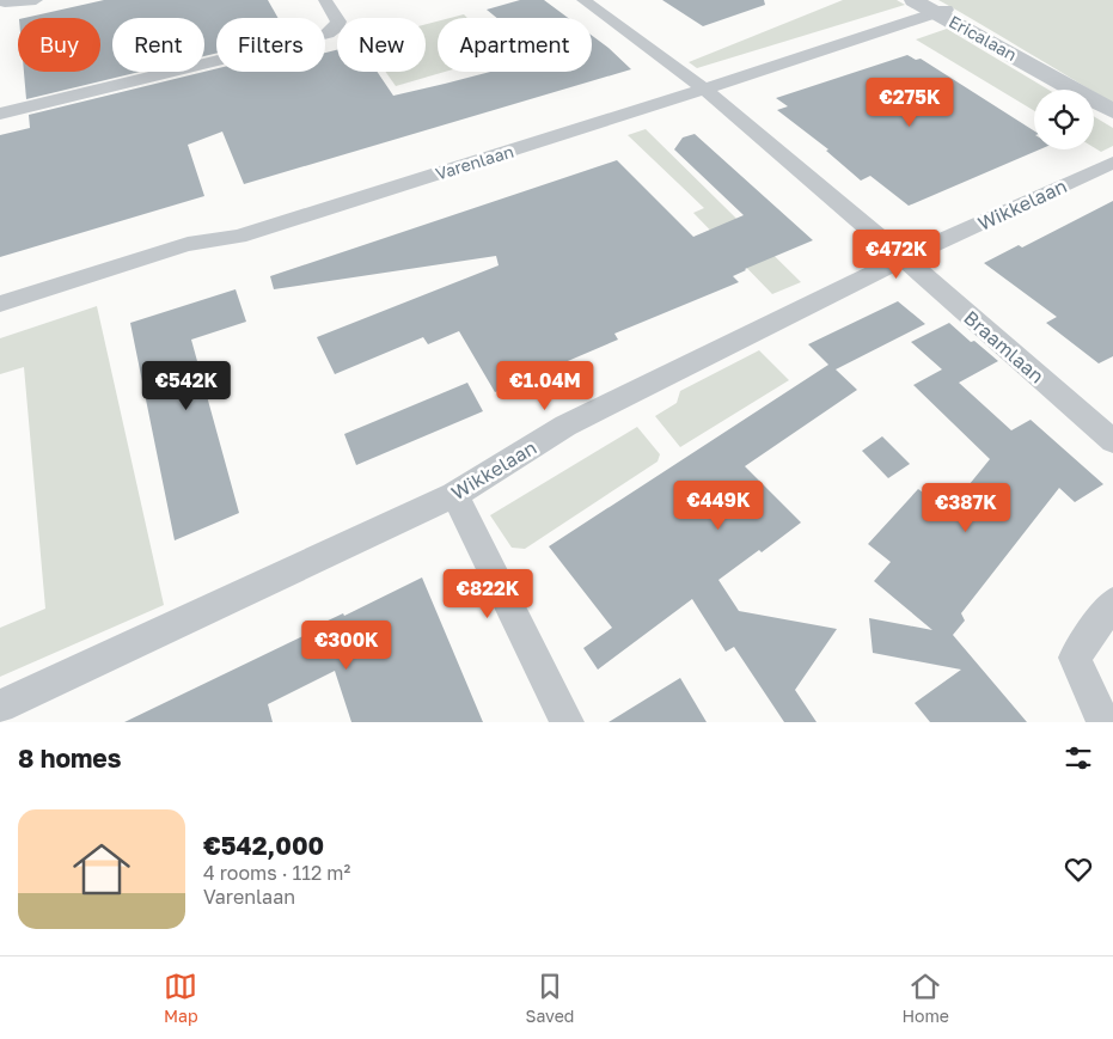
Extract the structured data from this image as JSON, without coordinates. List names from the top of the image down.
{
  "streets": {
    "street": [
      "Ericalaan",
      "Varenlaan",
      "Wikkelaan",
      "Braamlaan"
    ]
  },
  "crossings": [
    ["Ericalaan", "Varenlaan"],
    ["Varenlaan", "Braamlaan"],
    ["Wikkelaan", "Braamlaan"]
  ],
  "page": {
    "chip": [
      "Buy",
      "Rent",
      "Filters",
      "New",
      "Apartment"
    ],
    "price": [
      "€275K",
      "€472K",
      "€542K",
      "€1.04M",
      "€449K",
      "€387K",
      "€822K",
      "€300K"
    ],
    "heading": "8 homes",
    "list": [
      {
        "name": "€542,000",
        "note": "4 rooms · 112 m² · Varenlaan"
      }
    ],
    "tabs": ["Map", "Saved", "Home"]
  }
}
